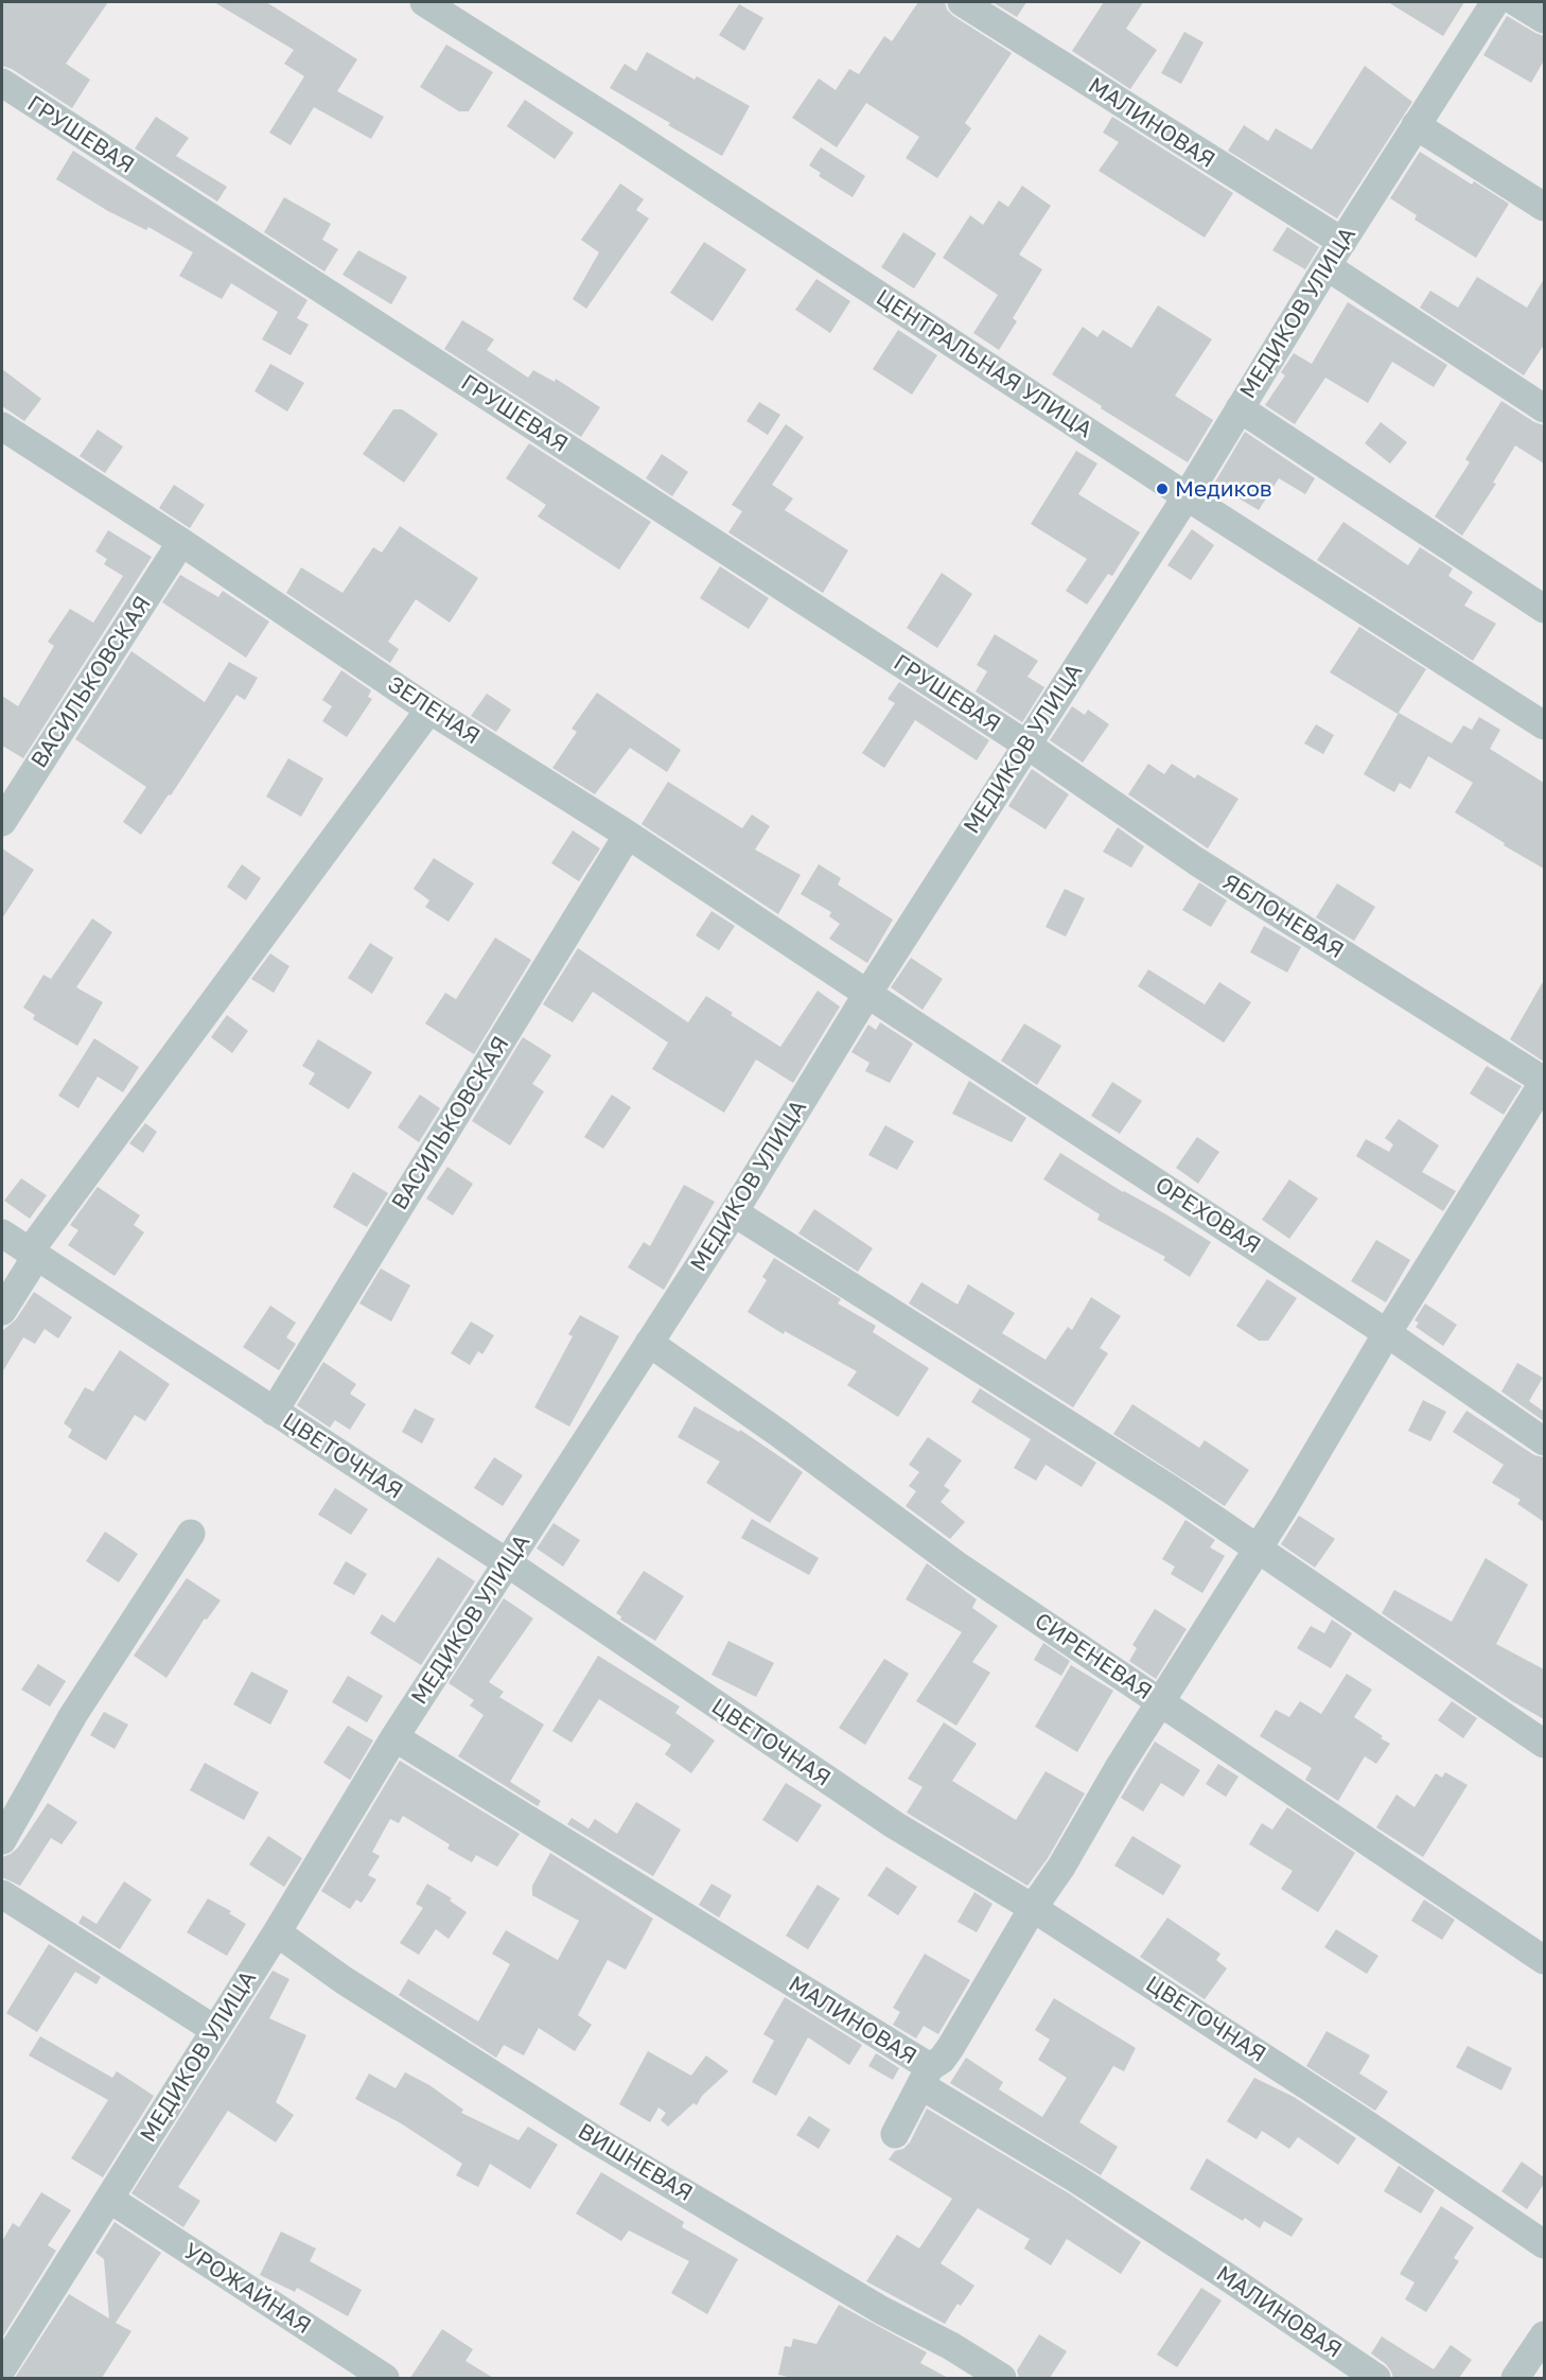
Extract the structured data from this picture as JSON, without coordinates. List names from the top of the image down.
{
  "streets": {
    "street": [
      "МАЛИНОВАЯ",
      "ГРУШЕВАЯ",
      "МЕДИКОВ УЛИЦА",
      "ЦЕНТРАЛЬНАЯ УЛИЦА",
      "ВАСИЛЬКОВСКАЯ",
      "ЗЕЛЕНАЯ",
      "ЯБЛОНЕВАЯ",
      "ОРЕХОВАЯ",
      "ЦВЕТОЧНАЯ",
      "СИРЕНЕВАЯ",
      "ВИШНЕВАЯ",
      "УРОЖАЙНАЯ"
    ]
  },
  "crossings": [
    ["МАЛИНОВАЯ", "МЕДИКОВ УЛИЦА"],
    ["ГРУШЕВАЯ", "МЕДИКОВ УЛИЦА"],
    ["ГРУШЕВАЯ", "ЯБЛОНЕВАЯ"],
    ["МЕДИКОВ УЛИЦА", "ЦЕНТРАЛЬНАЯ УЛИЦА"],
    ["МЕДИКОВ УЛИЦА", "ЗЕЛЕНАЯ"],
    ["МЕДИКОВ УЛИЦА", "ЯБЛОНЕВАЯ"],
    ["МЕДИКОВ УЛИЦА", "ОРЕХОВАЯ"],
    ["МЕДИКОВ УЛИЦА", "ЦВЕТОЧНАЯ"],
    ["МЕДИКОВ УЛИЦА", "СИРЕНЕВАЯ"],
    ["МЕДИКОВ УЛИЦА", "ВИШНЕВАЯ"],
    ["МЕДИКОВ УЛИЦА", "УРОЖАЙНАЯ"],
    ["ВАСИЛЬКОВСКАЯ", "ЗЕЛЕНАЯ"],
    ["ВАСИЛЬКОВСКАЯ", "ЦВЕТОЧНАЯ"],
    ["ЗЕЛЕНАЯ", "ОРЕХОВАЯ"]
  ],
  "places": ["Медиков"]
}
